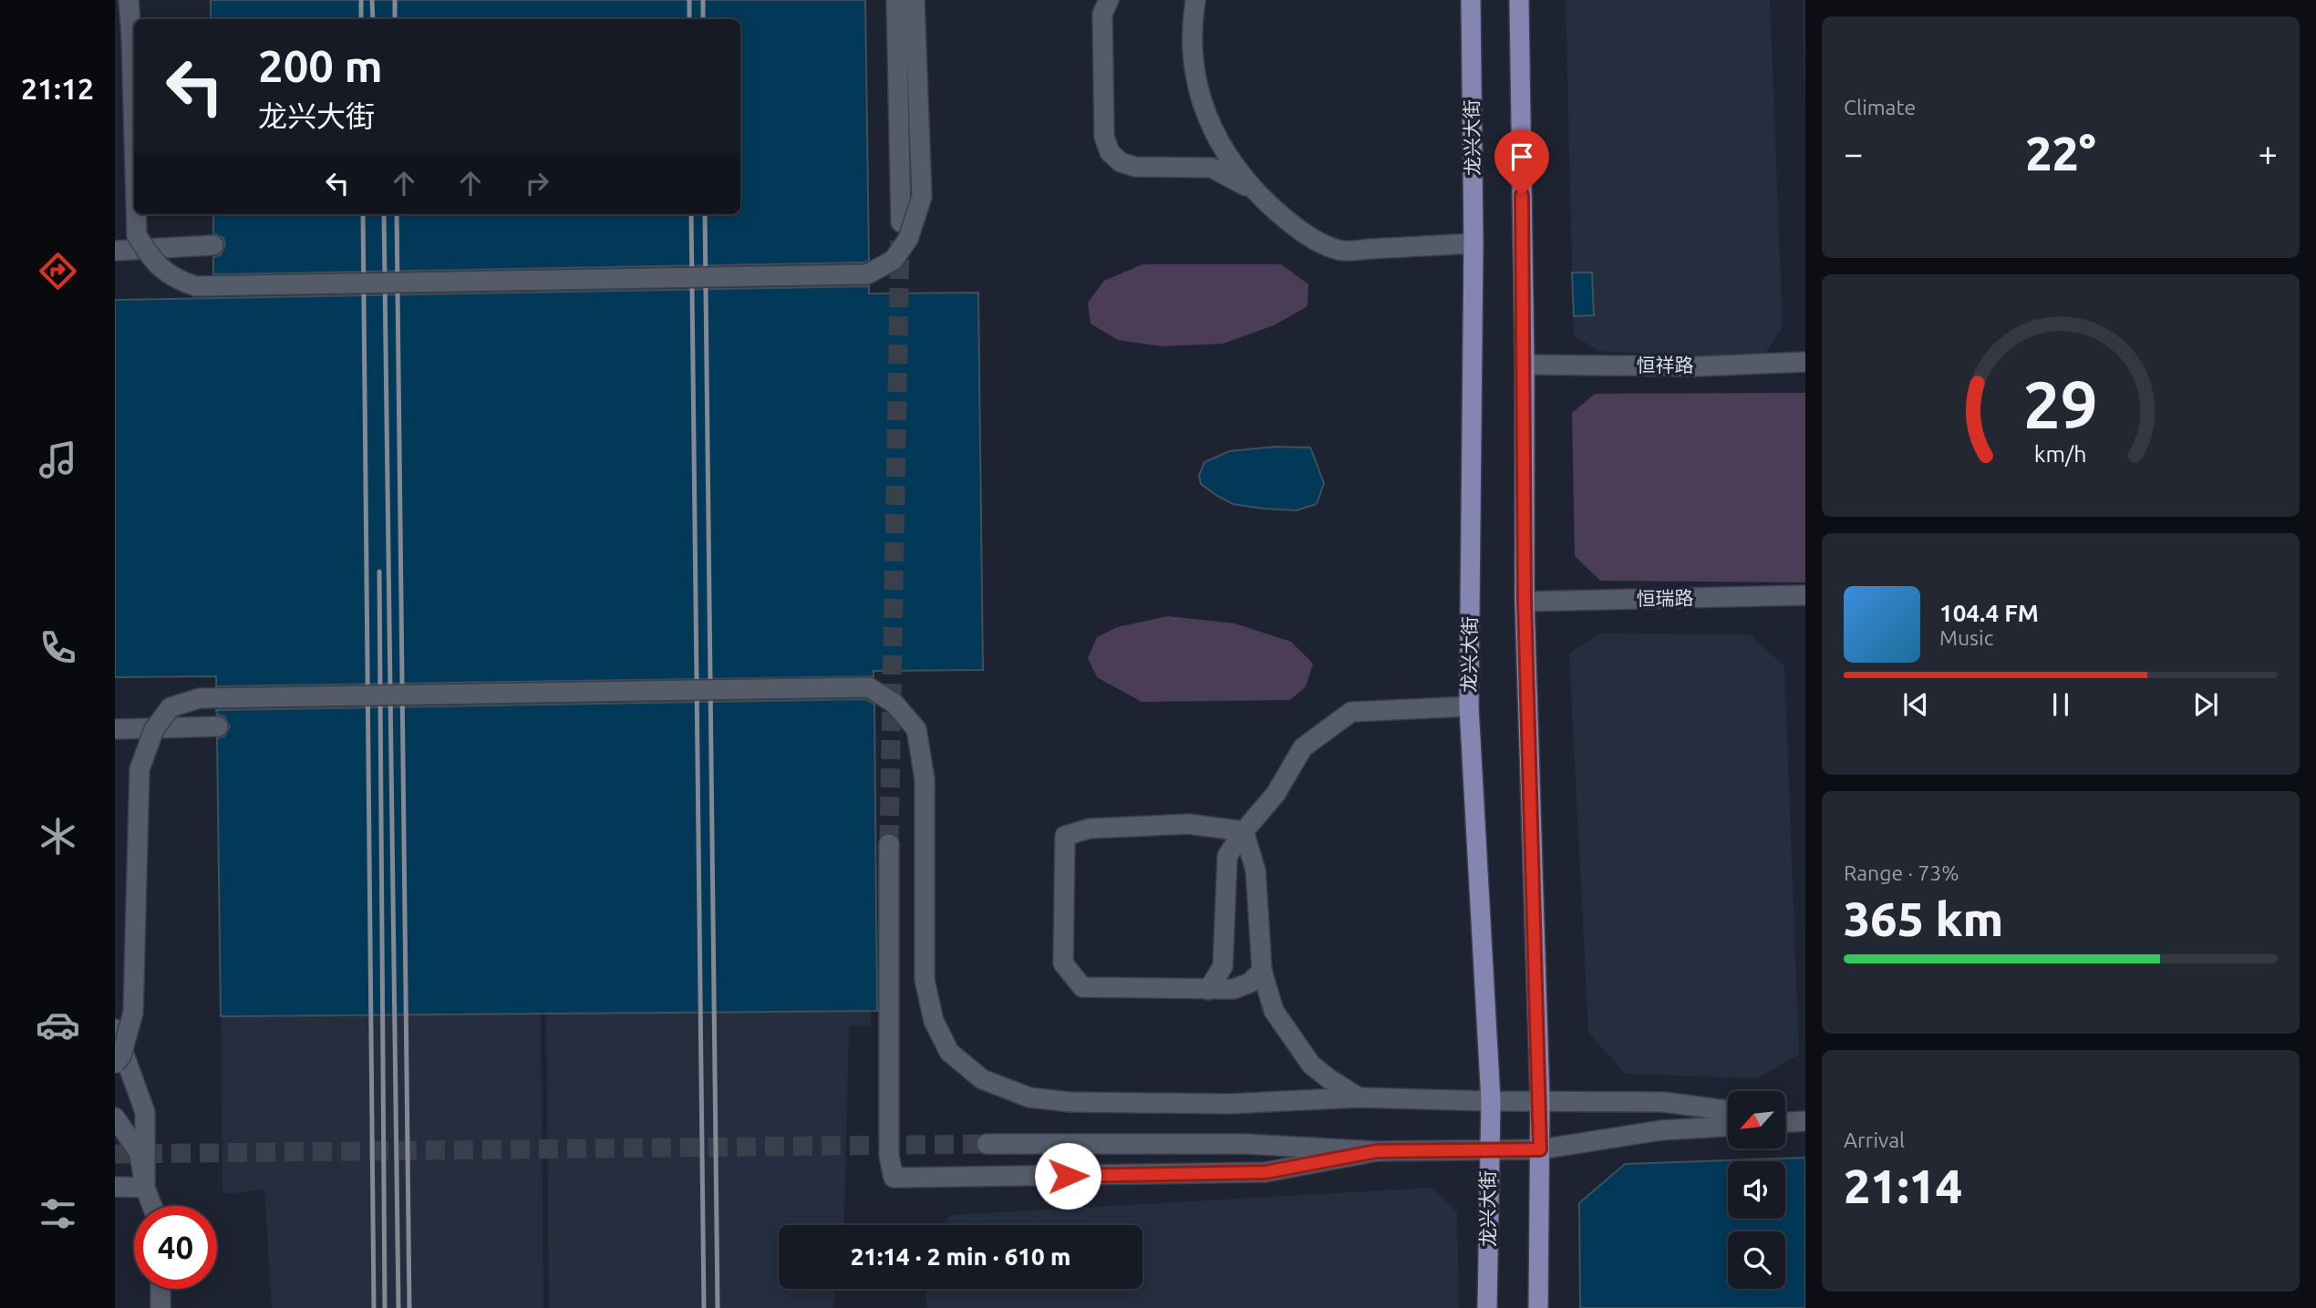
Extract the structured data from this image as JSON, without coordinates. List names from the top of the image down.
{
  "streets": {
    "main road": ["龙兴大街"],
    "street": ["恒祥路", "恒瑞路"]
  },
  "north": "bottom left",
  "page": {
    "tabs": "21:12",
    "tile": [
      "Climate",
      ["Range · 73%", "365 km"],
      ["Arrival", "21:14"]
    ],
    "turn": ["200 m", "龙兴大街"],
    "heat": ["−", "22°", "+"],
    "song": ["104.4 FM", "Music"],
    "limit": "40",
    "trip": "21:14 · 2 min · 610 m",
    "gauge": ["29", "km/h"]
  }
}
